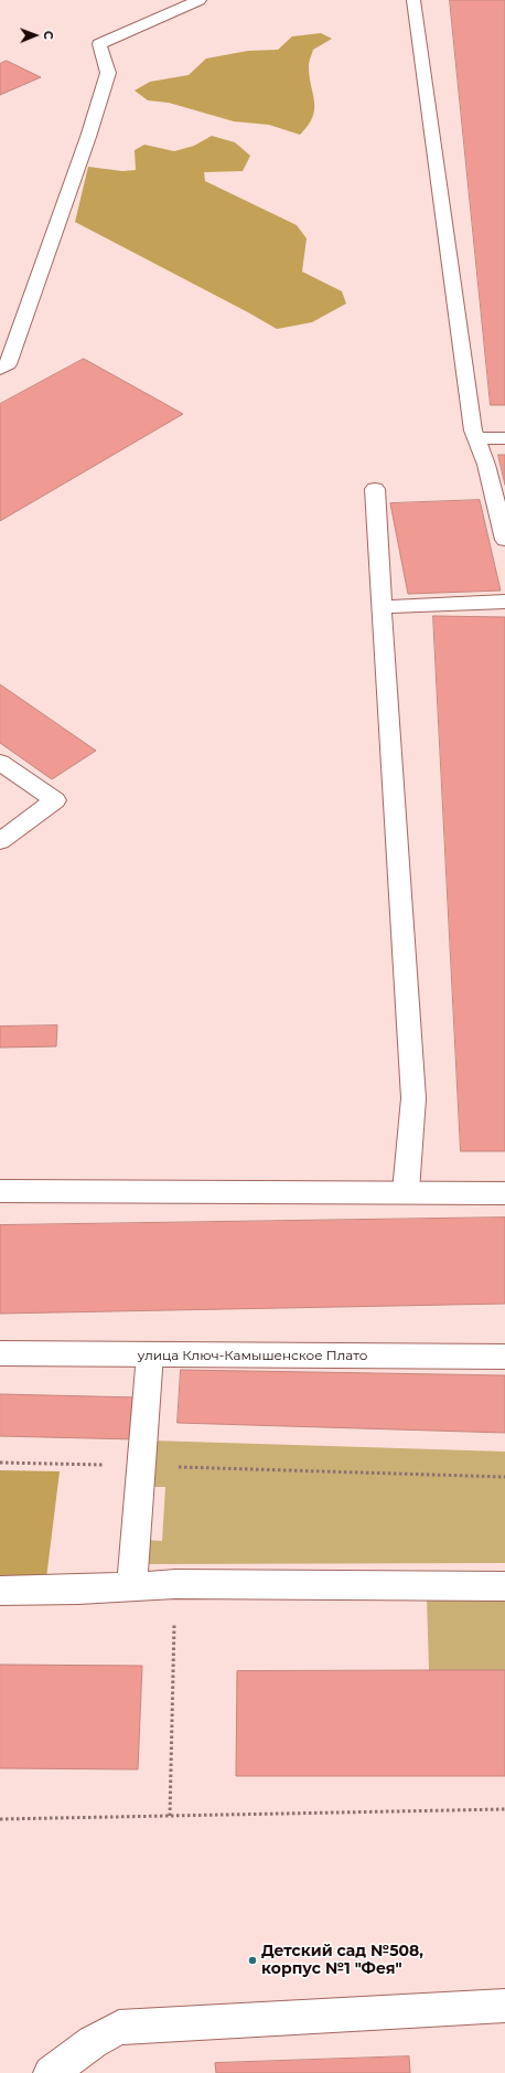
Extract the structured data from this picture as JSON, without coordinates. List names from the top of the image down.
{
  "streets": {
    "street": ["улица Ключ-Камышенское Плато"]
  },
  "places": ["Детский сад №508, корпус №1 \"Фея\""],
  "north": "right"
}
